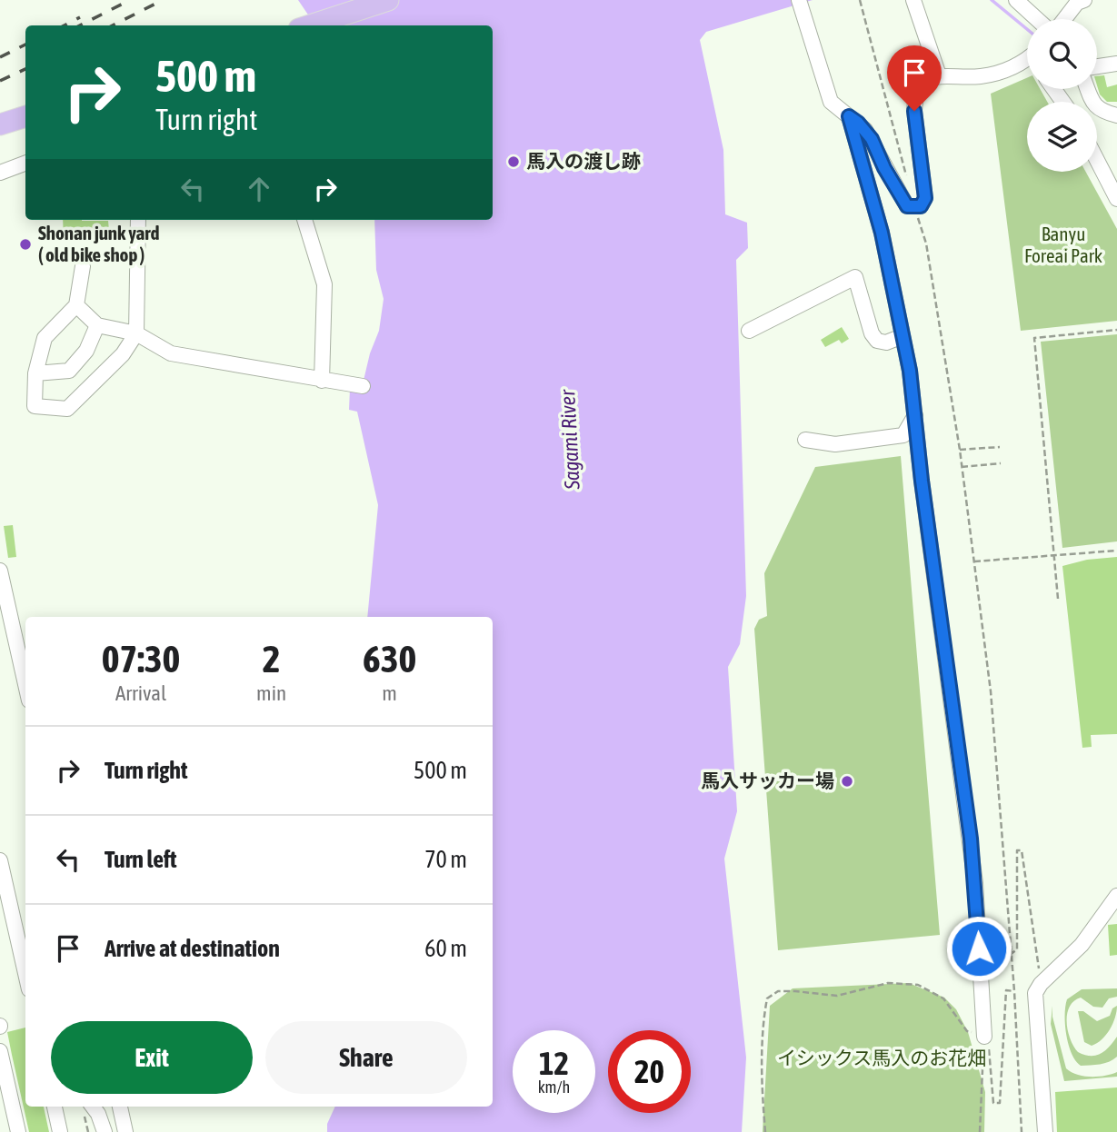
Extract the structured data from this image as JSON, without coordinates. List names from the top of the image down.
{
  "water": ["Sagami River"],
  "parks": ["Banyu Foreai Park", "イシックス馬入のお花畑"],
  "places": ["馬入の渡し跡", "Shonan junk yard ( old bike shop )", "馬入サッカー場"],
  "page": {
    "turn": ["500 m", "Turn right"],
    "eta": [
      "07:30",
      "Arrival",
      "2",
      "min",
      "630",
      "m"
    ],
    "list": [
      {
        "name": "Turn right",
        "value": "500 m"
      },
      {
        "name": "Turn left",
        "value": "70 m"
      },
      {
        "name": "Arrive at destination",
        "value": "60 m"
      }
    ],
    "buttons": ["Exit", "Share"],
    "speed": "12 km/h",
    "limit": "20"
  }
}
